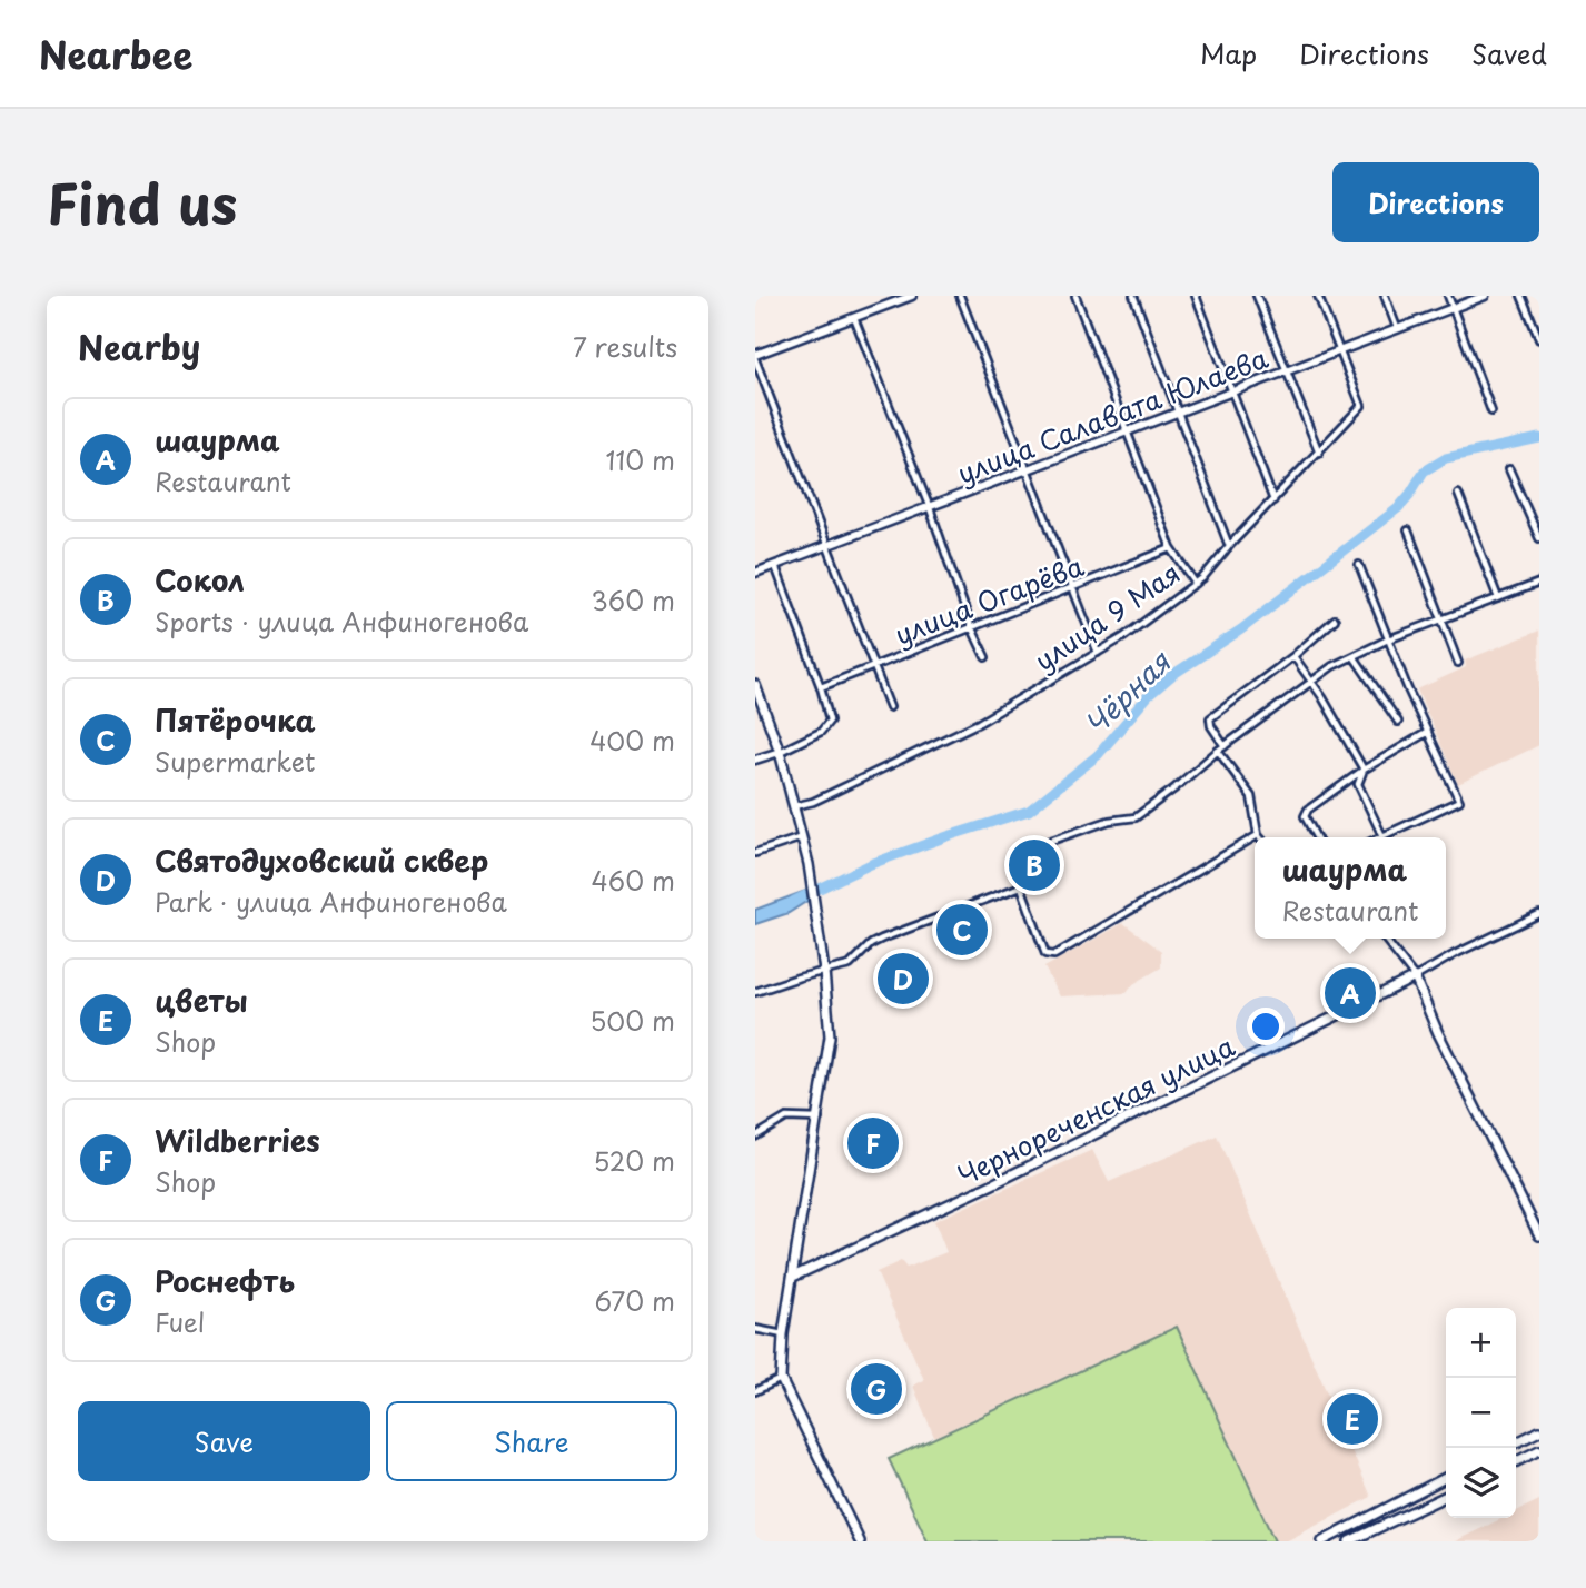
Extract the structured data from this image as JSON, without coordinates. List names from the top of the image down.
{
  "streets": {
    "main road": ["Чернореченская улица"],
    "street": ["улица Салавата Юлаева", "улица Огарёва", "улица 9 Мая"]
  },
  "crossings": [
    ["улица Салавата Юлаева", "улица 9 Мая"]
  ],
  "water": ["Чёрная"],
  "page": {
    "header": "Nearbee",
    "nav": ["Map", "Directions", "Saved"],
    "title": "Find us",
    "buttons": [
      "Directions",
      ["Save", "Share"]
    ],
    "heading": ["Nearby", "7 results"],
    "list": [
      {
        "mark": "A",
        "name": "шаурма",
        "note": "Restaurant",
        "value": "110 m"
      },
      {
        "mark": "B",
        "name": "Сокол",
        "note": "Sports · улица Анфиногенова",
        "value": "360 m"
      },
      {
        "mark": "C",
        "name": "Пятёрочка",
        "note": "Supermarket",
        "value": "400 m"
      },
      {
        "mark": "D",
        "name": "Святодуховский сквер",
        "note": "Park · улица Анфиногенова",
        "value": "460 m"
      },
      {
        "mark": "E",
        "name": "цветы",
        "note": "Shop",
        "value": "500 m"
      },
      {
        "mark": "F",
        "name": "Wildberries",
        "note": "Shop",
        "value": "520 m"
      },
      {
        "mark": "G",
        "name": "Роснефть",
        "note": "Fuel",
        "value": "670 m"
      }
    ],
    "pins": [
      "B",
      "C",
      "D",
      "A",
      "F",
      "G",
      "E"
    ],
    "popup": ["шаурма", "Restaurant"],
    "map_buttons": ["+", "−"]
  }
}
